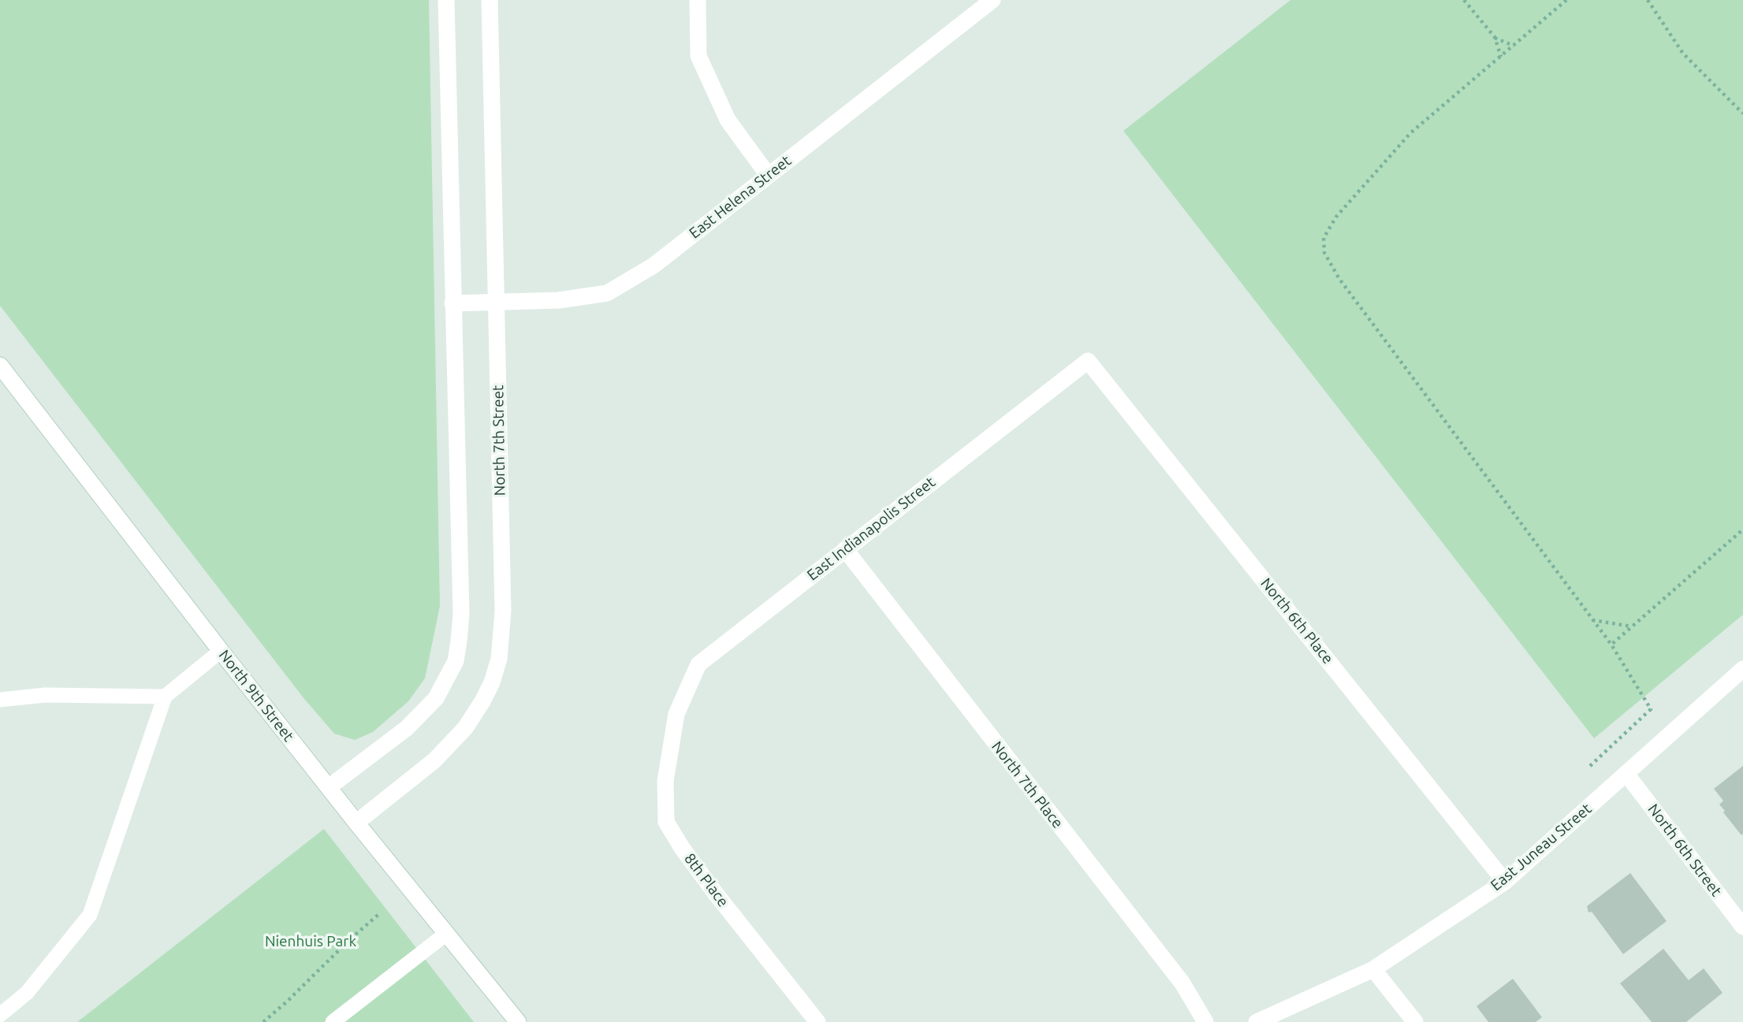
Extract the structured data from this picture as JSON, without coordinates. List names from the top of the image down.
{
  "streets": {
    "street": [
      "East Helena Street",
      "North 7th Street",
      "East Indianapolis Street",
      "North 6th Place",
      "North 9th Street",
      "North 7th Place",
      "East Juneau Street",
      "North 6th Street",
      "8th Place"
    ]
  },
  "crossings": [
    ["East Helena Street", "North 7th Street"],
    ["North 7th Street", "North 9th Street"],
    ["East Indianapolis Street", "North 6th Place"],
    ["East Indianapolis Street", "North 7th Place"],
    ["East Indianapolis Street", "8th Place"],
    ["North 6th Place", "East Juneau Street"],
    ["East Juneau Street", "North 6th Street"]
  ],
  "parks": ["Nienhuis Park"]
}
